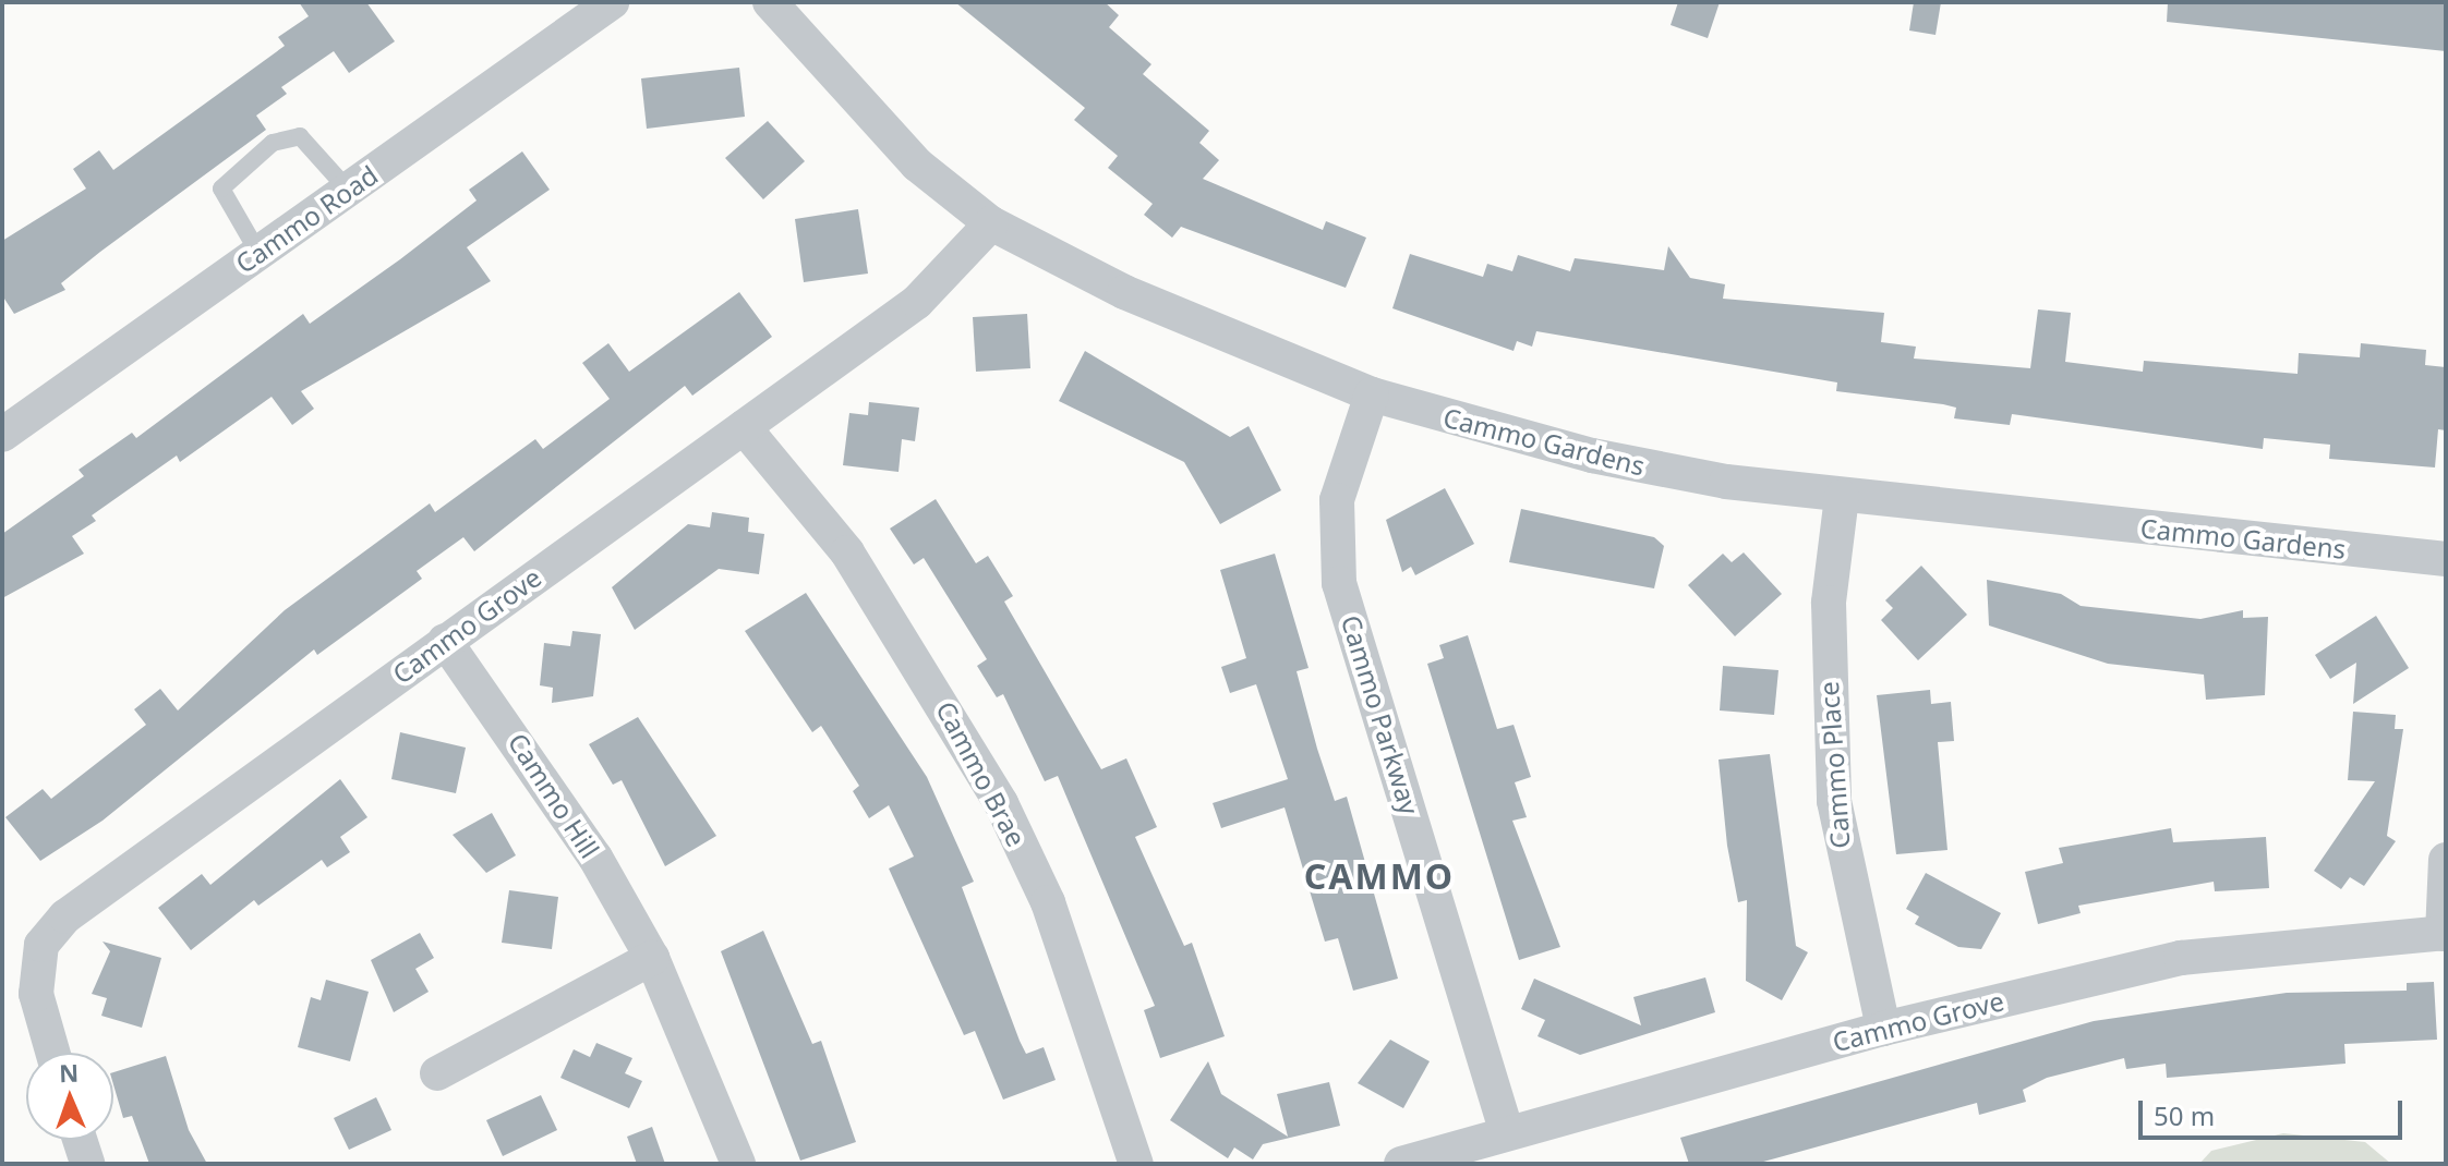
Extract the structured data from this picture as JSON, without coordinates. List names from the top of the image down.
{
  "streets": {
    "street": [
      "Cammo Road",
      "Cammo Gardens",
      "Cammo Grove",
      "Cammo Parkway",
      "Cammo Place",
      "Cammo Brae",
      "Cammo Hill"
    ]
  },
  "crossings": [
    ["Cammo Gardens", "Cammo Grove"],
    ["Cammo Gardens", "Cammo Parkway"],
    ["Cammo Gardens", "Cammo Place"],
    ["Cammo Grove", "Cammo Parkway"],
    ["Cammo Grove", "Cammo Place"],
    ["Cammo Grove", "Cammo Brae"],
    ["Cammo Grove", "Cammo Hill"]
  ],
  "districts": ["CAMMO"],
  "scale_bar": "50 m",
  "north": "top"
}
